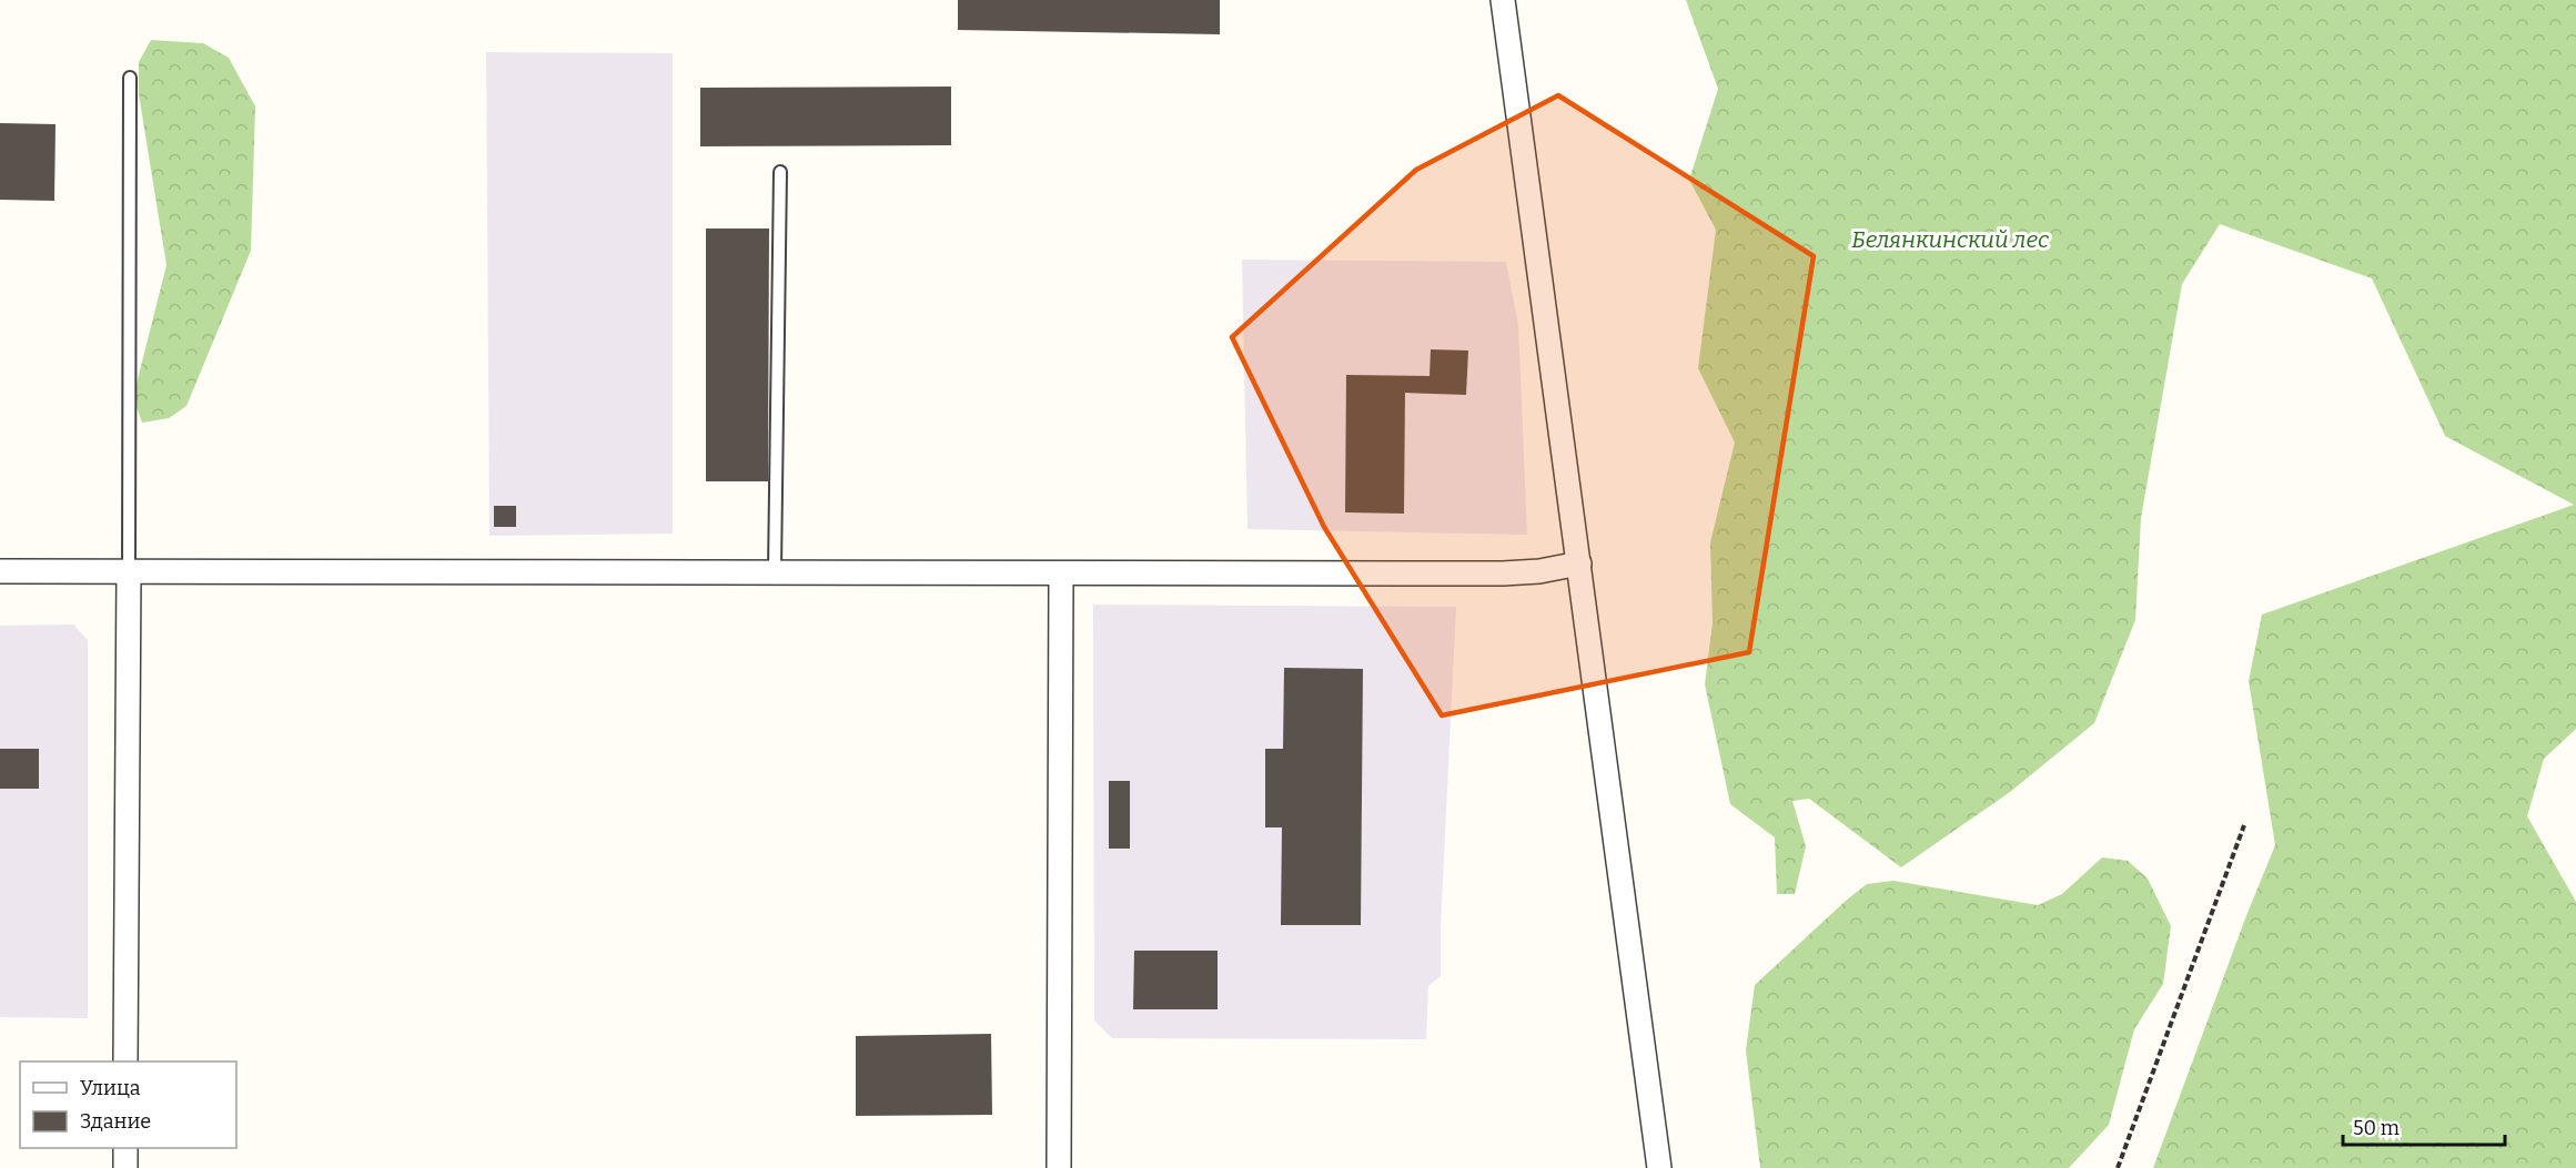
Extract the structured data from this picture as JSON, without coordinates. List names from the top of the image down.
{
  "parks": ["Белянкинский лес"],
  "legend": ["Улица", "Здание"],
  "scale_bar": "50 m"
}
